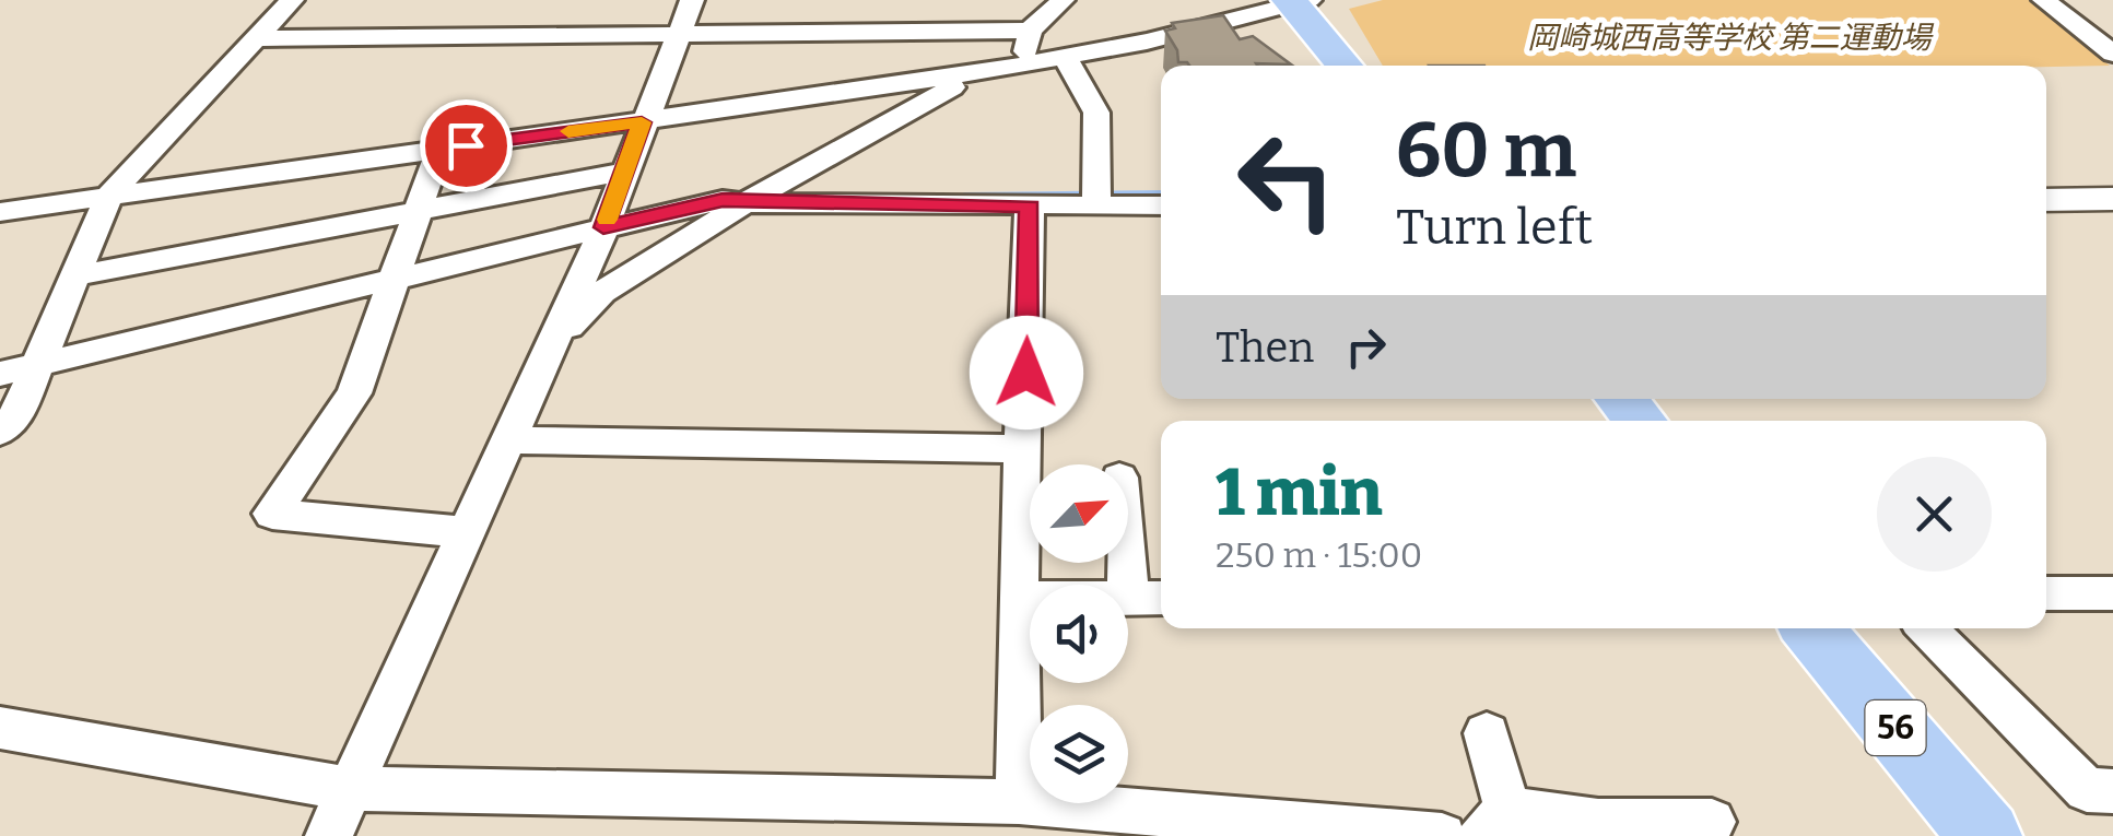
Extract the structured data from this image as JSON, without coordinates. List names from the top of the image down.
{
  "streets": {
    "main road": ["56"]
  },
  "parks": ["岡崎城西高等学校 第二運動場"],
  "north": "top right",
  "page": {
    "turn": ["60 m", "Turn left"],
    "then": "Then",
    "heading": ["1 min", "250 m · 15:00"]
  }
}
